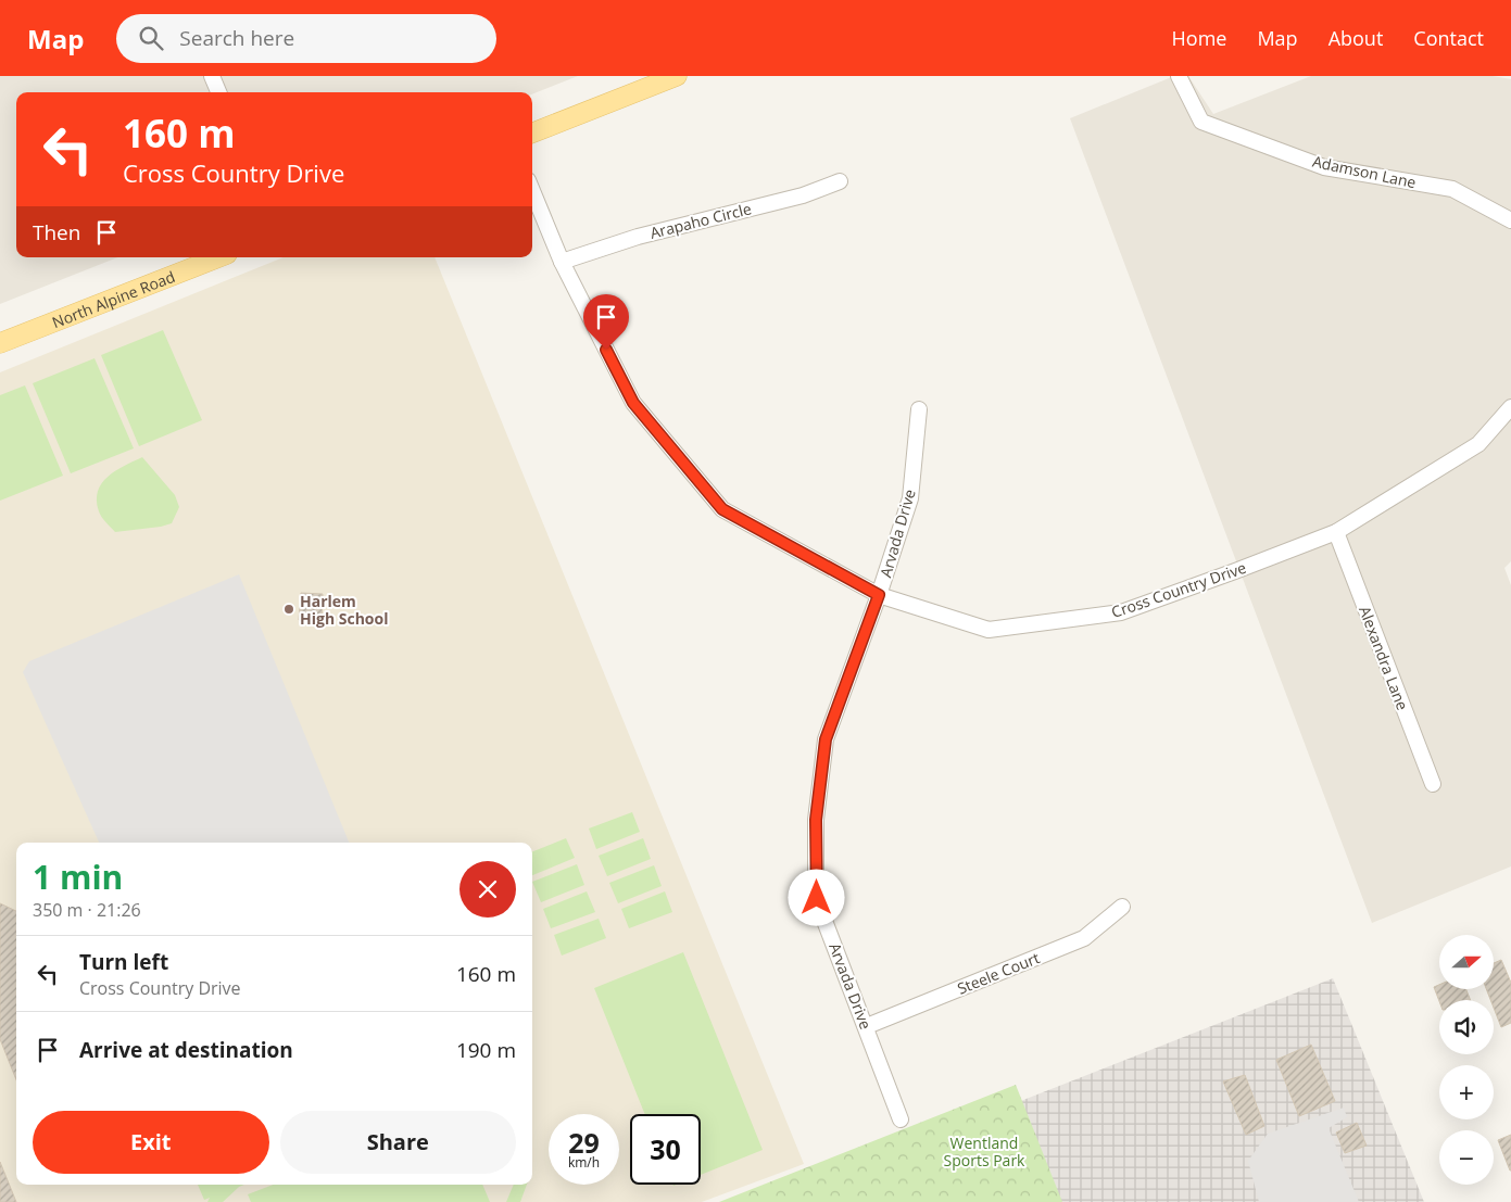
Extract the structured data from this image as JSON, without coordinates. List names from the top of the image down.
{
  "streets": {
    "main road": ["North Alpine Road"],
    "street": [
      "Adamson Lane",
      "Arapaho Circle",
      "Arvada Drive",
      "Cross Country Drive",
      "Alexandra Lane",
      "Steele Court"
    ]
  },
  "crossings": [
    ["Arapaho Circle", "Cross Country Drive"],
    ["Arvada Drive", "Cross Country Drive"],
    ["Arvada Drive", "Steele Court"],
    ["Cross Country Drive", "Alexandra Lane"]
  ],
  "parks": ["Wentland Sports Park"],
  "places": ["Harlem High School"],
  "north": "right",
  "page": {
    "header": "Map",
    "search": "Search here",
    "nav": [
      "Home",
      "Map",
      "About",
      "Contact"
    ],
    "turn": ["160 m", "Cross Country Drive"],
    "then": "Then",
    "heading": ["1 min", "350 m · 21:26"],
    "map_buttons": ["+", "−"],
    "list": [
      {
        "name": "Turn left",
        "note": "Cross Country Drive",
        "value": "160 m"
      },
      {
        "name": "Arrive at destination",
        "value": "190 m"
      }
    ],
    "buttons": ["Exit", "Share"],
    "speed": "29 km/h",
    "limit": "30"
  }
}
